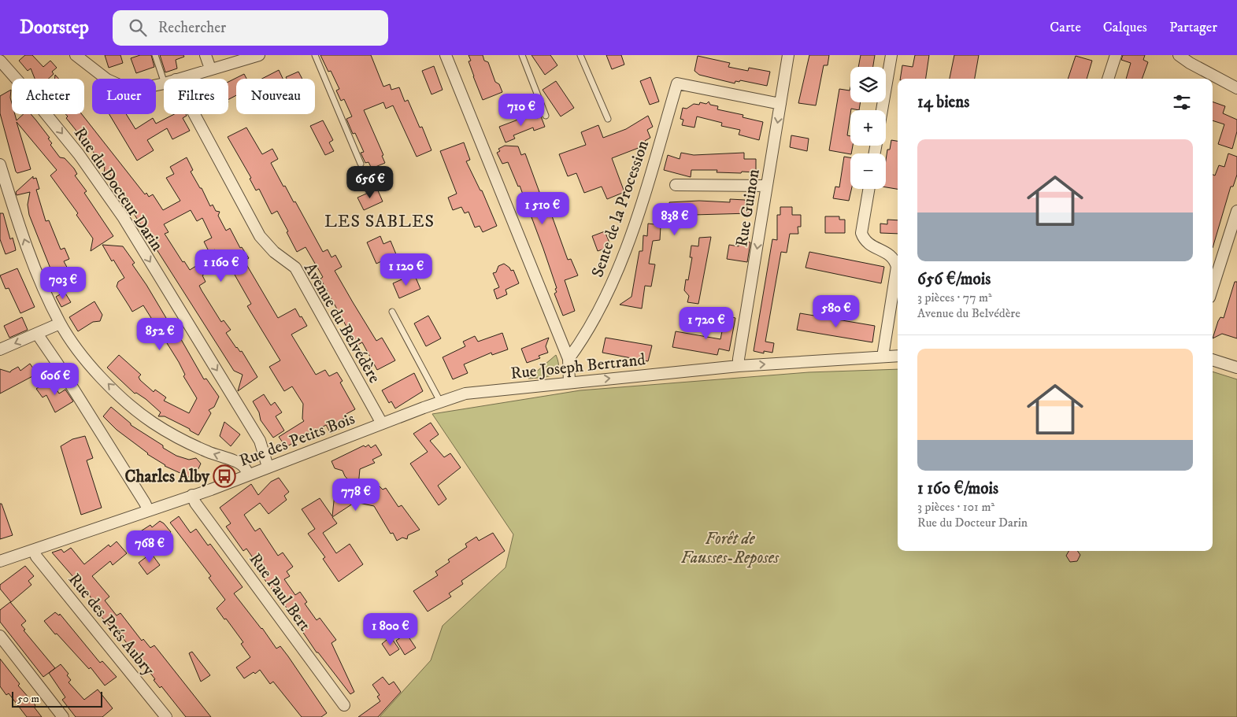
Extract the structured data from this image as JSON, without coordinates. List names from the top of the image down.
{
  "streets": {
    "street": [
      "Rue du Docteur Darin",
      "Rue Guinon",
      "Sente de la Procession",
      "Avenue du Belvédère",
      "Rue Joseph Bertrand",
      "Rue des Petits Bois",
      "Rue Paul Bert",
      "Rue des Prés Aubry"
    ]
  },
  "crossings": [
    ["Rue du Docteur Darin", "Rue des Petits Bois"],
    ["Rue Guinon", "Sente de la Procession"],
    ["Rue Guinon", "Rue Joseph Bertrand"],
    ["Avenue du Belvédère", "Rue Joseph Bertrand"],
    ["Avenue du Belvédère", "Rue des Petits Bois"],
    ["Rue Joseph Bertrand", "Rue des Petits Bois"],
    ["Rue des Petits Bois", "Rue Paul Bert"],
    ["Rue des Petits Bois", "Rue des Prés Aubry"]
  ],
  "one_way": ["Rue Guinon", "Rue Joseph Bertrand"],
  "districts": ["LES SABLES"],
  "parks": ["Forêt de Fausses-Reposes"],
  "places": {
    "bus stop": ["Charles Alby"]
  },
  "scale_bar": "50 m",
  "page": {
    "header": "Doorstep",
    "search": "Rechercher",
    "nav": ["Carte", "Calques", "Partager"],
    "map_buttons": ["+", "−"],
    "chip": [
      "Acheter",
      "Louer",
      "Filtres",
      "Nouveau"
    ],
    "heading": "14 biens",
    "price": [
      "710 €",
      "656 €",
      "1 510 €",
      "838 €",
      "1 160 €",
      "1 120 €",
      "703 €",
      "580 €",
      "1 720 €",
      "852 €",
      "606 €",
      "778 €",
      "768 €",
      "1 800 €"
    ],
    "list": [
      {
        "name": "656 €/mois",
        "note": "3 pièces · 77 m² · Avenue du Belvédère"
      },
      {
        "name": "1 160 €/mois",
        "note": "3 pièces · 101 m² · Rue du Docteur Darin"
      }
    ],
    "scale": "50 m"
  }
}
